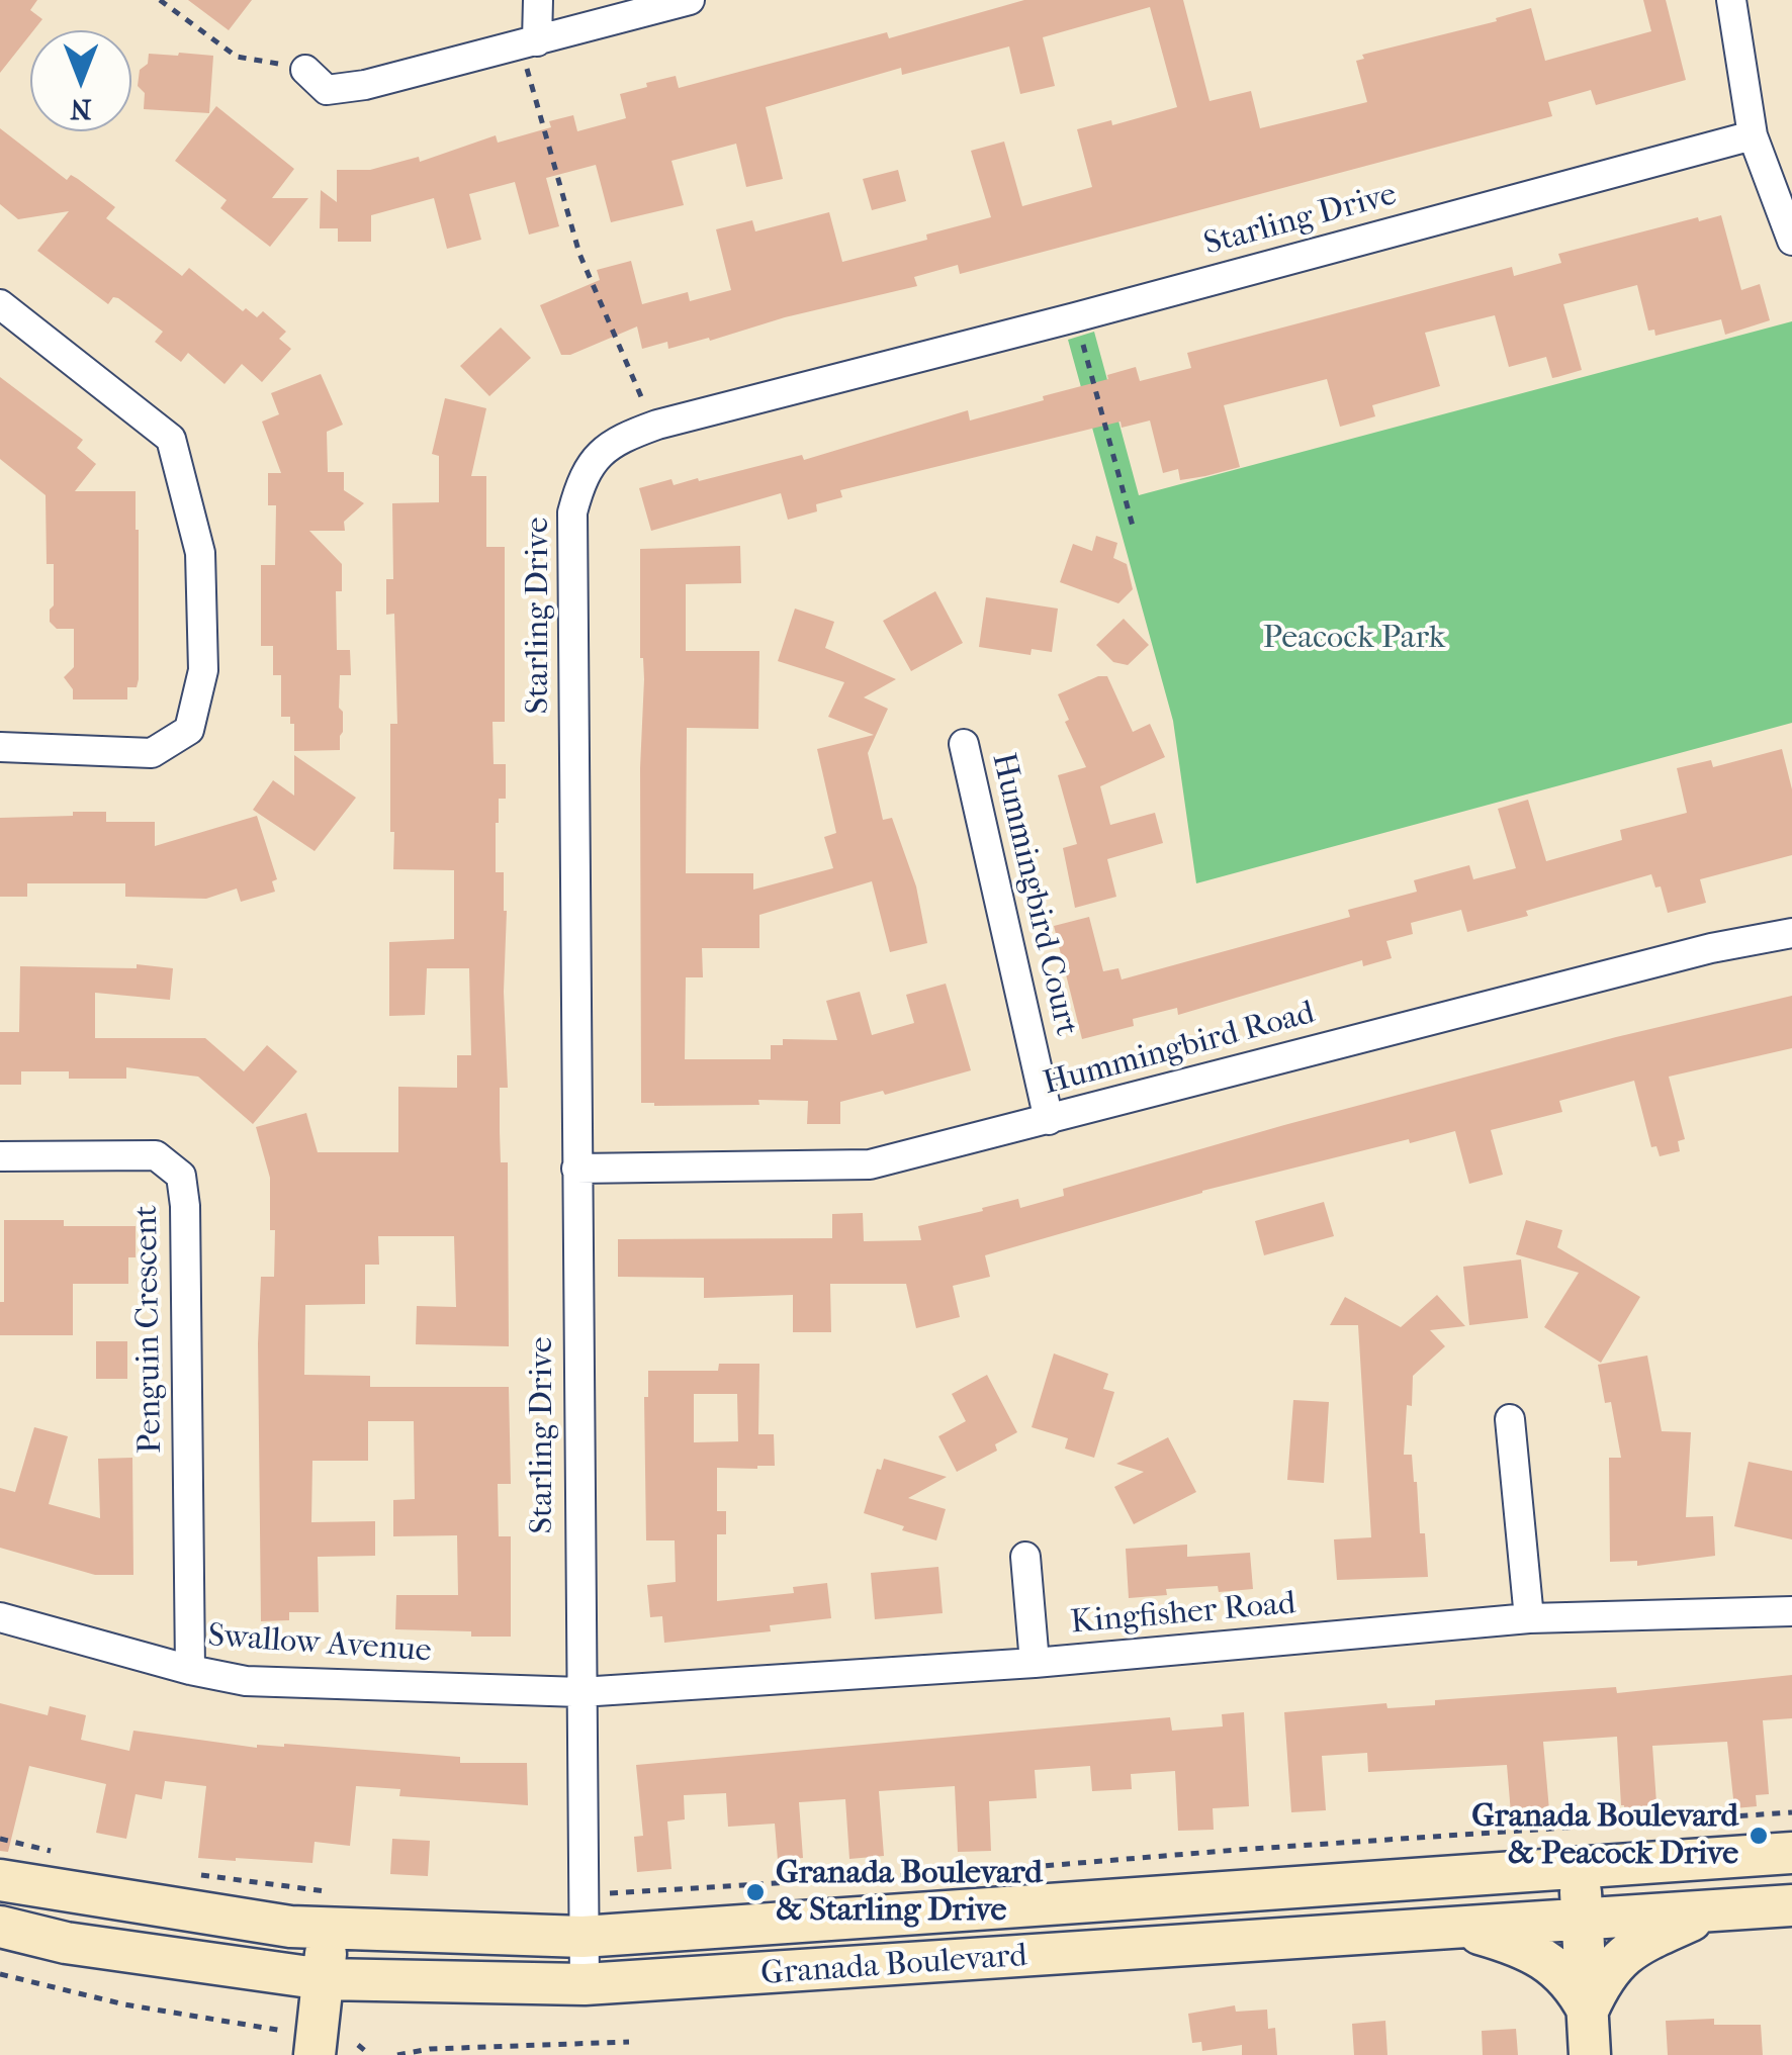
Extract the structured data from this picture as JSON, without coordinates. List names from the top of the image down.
{
  "streets": {
    "main road": ["Granada Boulevard"],
    "street": [
      "Starling Drive",
      "Hummingbird Court",
      "Hummingbird Road",
      "Penguin Crescent",
      "Kingfisher Road",
      "Swallow Avenue"
    ]
  },
  "crossings": [
    ["Starling Drive", "Hummingbird Road"],
    ["Starling Drive", "Kingfisher Road"],
    ["Starling Drive", "Swallow Avenue"],
    ["Starling Drive", "Granada Boulevard"],
    ["Hummingbird Court", "Hummingbird Road"],
    ["Penguin Crescent", "Swallow Avenue"],
    ["Kingfisher Road", "Swallow Avenue"]
  ],
  "parks": ["Peacock Park"],
  "places": ["Granada Boulevard & Peacock Drive", "Granada Boulevard & Starling Drive"],
  "north": "bottom"
}
